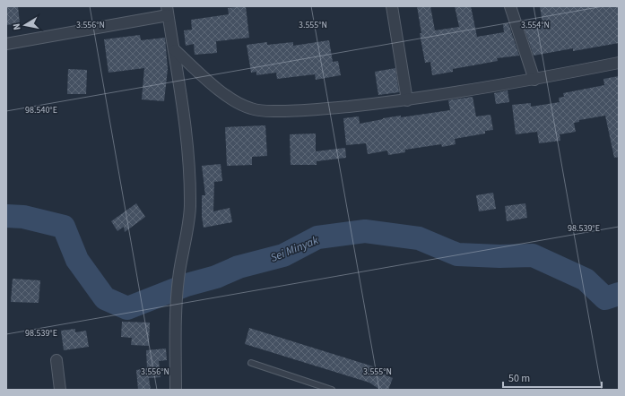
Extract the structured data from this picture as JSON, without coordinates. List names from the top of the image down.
{
  "water": ["Sei Minyak"],
  "scale_bar": "50 m",
  "north": "left",
  "coordinates": [
    "3.556°N",
    "3.555°N",
    "3.554°N",
    "98.540°E",
    "98.539°E"
  ]
}
